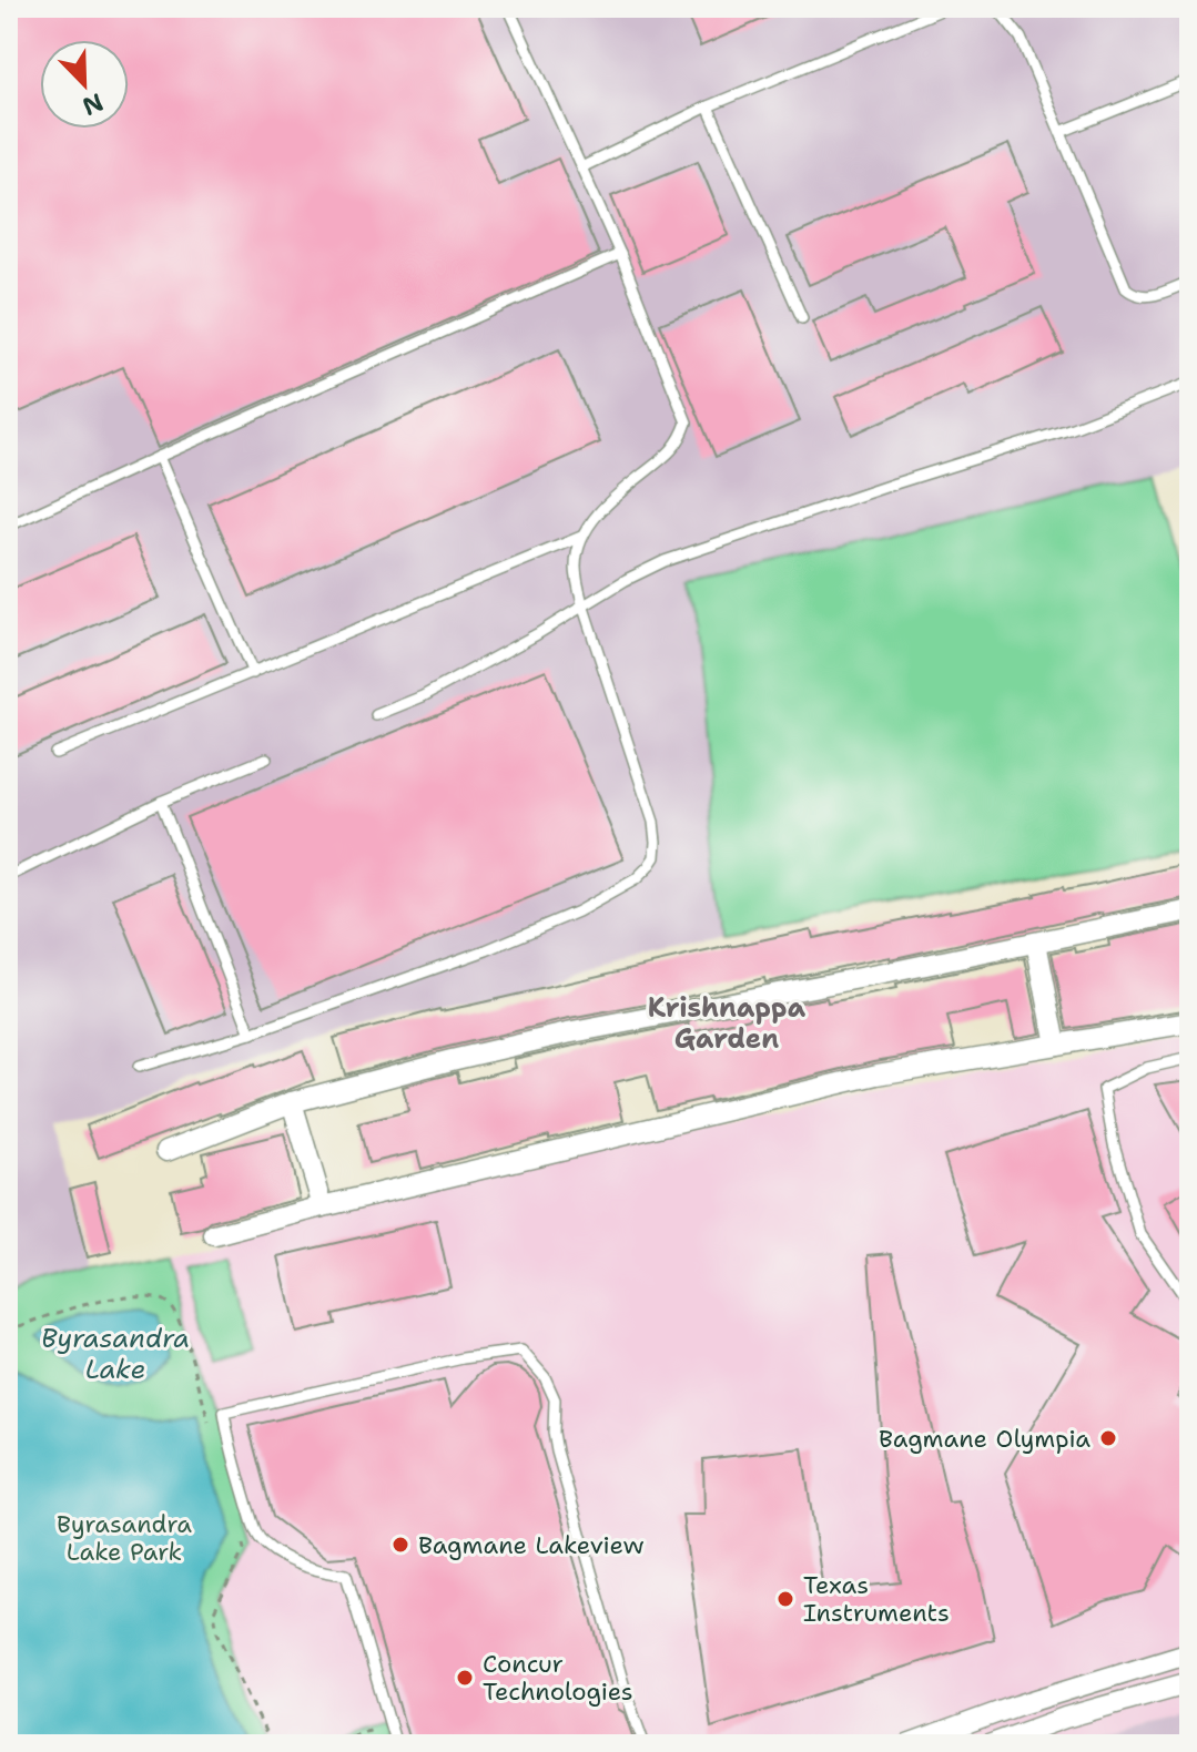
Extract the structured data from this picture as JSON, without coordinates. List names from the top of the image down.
{
  "districts": ["Krishnappa Garden"],
  "water": ["Byrasandra Lake"],
  "parks": ["Byrasandra Lake Park"],
  "places": [
    "Bagmane Olympia",
    "Bagmane Lakeview",
    "Texas Instruments",
    "Concur Technologies"
  ],
  "north": "bottom right"
}
